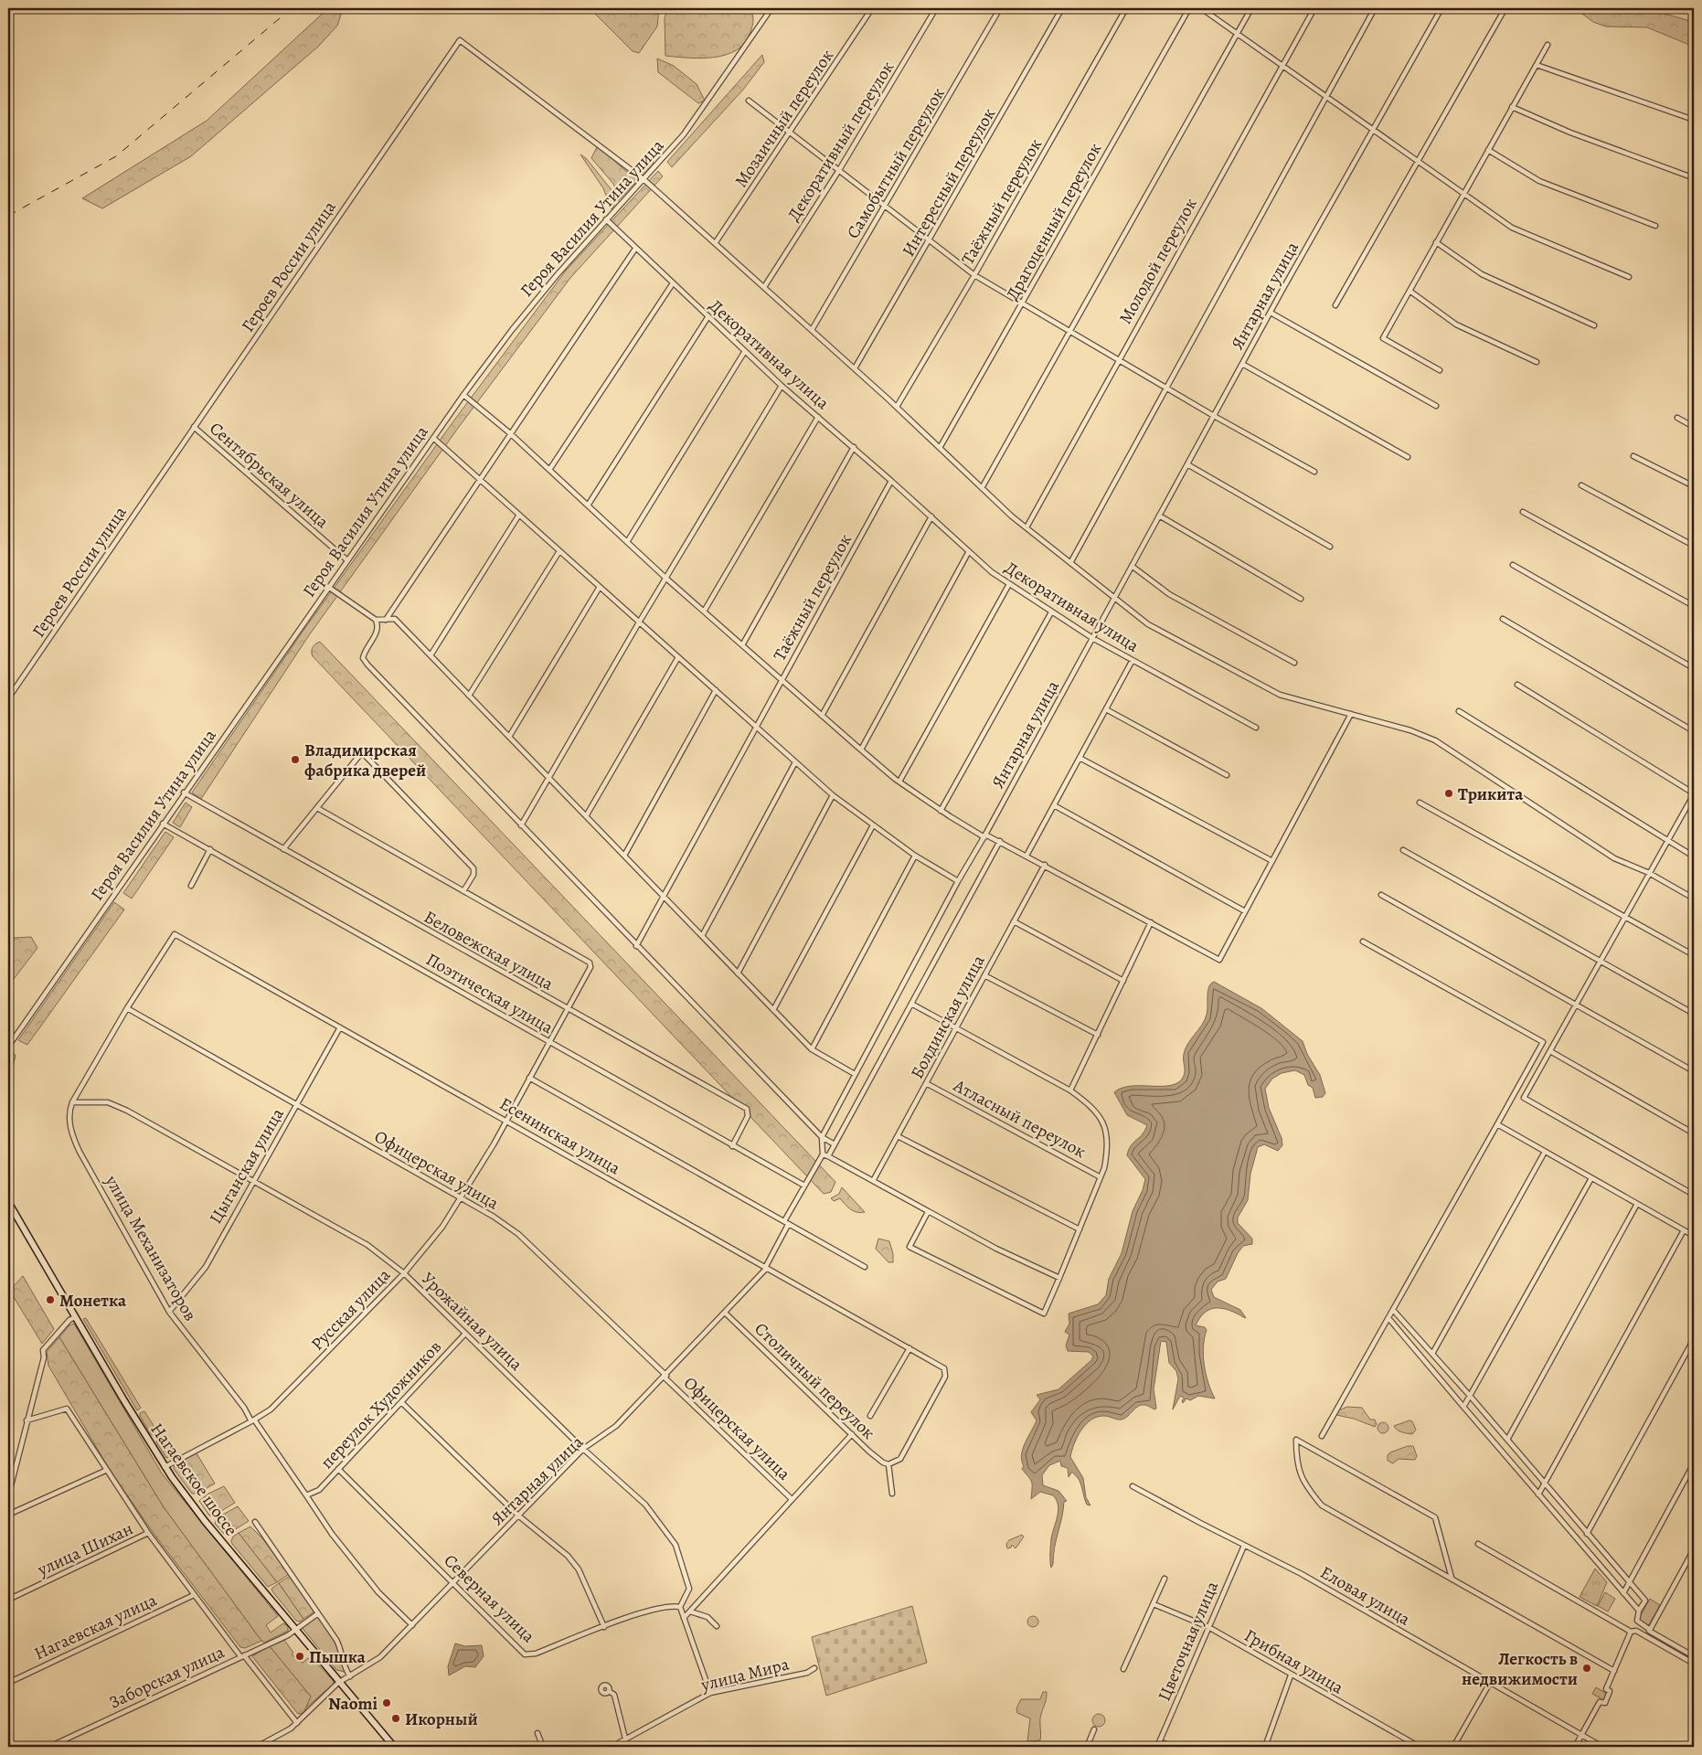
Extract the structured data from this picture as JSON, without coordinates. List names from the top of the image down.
{
  "streets": {
    "street": [
      "Мозаичный переулок",
      "Декоративный переулок",
      "Самобытный переулок",
      "Интересный переулок",
      "Таёжный переулок",
      "Героя Василия Утина улица",
      "Драгоценный переулок",
      "Молодой переулок",
      "Героев России улица",
      "Янтарная улица",
      "Декоративная улица",
      "Сентябрьская улица",
      "Беловежская улица",
      "Поэтическая улица",
      "Болдинская улица",
      "Атласный переулок",
      "Есенинская улица",
      "Цыганская улица",
      "Офицерская улица",
      "улица Механизаторов",
      "Русская улица",
      "Урожайная улица",
      "Столичный переулок",
      "переулок Художников",
      "Нагаевское шоссе",
      "улица Шихан",
      "Еловая улица",
      "Северная улица",
      "Нагаевская улица",
      "Цветочная улица",
      "Грибная улица",
      "улица Мира",
      "Заборская улица"
    ]
  },
  "crossings": [
    ["Таёжный переулок", "Декоративная улица"],
    ["Героя Василия Утина улица", "Героев России улица"],
    ["Героя Василия Утина улица", "Декоративная улица"],
    ["Героя Василия Утина улица", "Сентябрьская улица"],
    ["Героя Василия Утина улица", "Беловежская улица"],
    ["Героя Василия Утина улица", "Поэтическая улица"],
    ["Героев России улица", "Сентябрьская улица"],
    ["Янтарная улица", "Декоративная улица"],
    ["Янтарная улица", "Есенинская улица"],
    ["Янтарная улица", "Офицерская улица"],
    ["Янтарная улица", "улица Механизаторов"],
    ["Янтарная улица", "Урожайная улица"],
    ["Янтарная улица", "Столичный переулок"],
    ["Янтарная улица", "Нагаевское шоссе"],
    ["Янтарная улица", "Северная улица"],
    ["Беловежская улица", "Поэтическая улица"],
    ["Беловежская улица", "Русская улица"],
    ["Поэтическая улица", "Русская улица"],
    ["Болдинская улица", "Атласный переулок"],
    ["Есенинская улица", "Цыганская улица"],
    ["Есенинская улица", "Офицерская улица"],
    ["Есенинская улица", "Русская улица"],
    ["Есенинская улица", "Столичный переулок"],
    ["Цыганская улица", "Офицерская улица"],
    ["Цыганская улица", "улица Механизаторов"],
    ["Цыганская улица", "Урожайная улица"],
    ["Офицерская улица", "Русская улица"],
    ["улица Механизаторов", "Русская улица"],
    ["улица Механизаторов", "Урожайная улица"],
    ["улица Механизаторов", "переулок Художников"],
    ["Русская улица", "Урожайная улица"],
    ["Русская улица", "Нагаевское шоссе"],
    ["Урожайная улица", "переулок Художников"],
    ["Урожайная улица", "Северная улица"],
    ["переулок Художников", "Северная улица"],
    ["Нагаевское шоссе", "Заборская улица"],
    ["Еловая улица", "Цветочная улица"],
    ["Цветочная улица", "Грибная улица"]
  ],
  "places": [
    "Владимирская фабрика дверей",
    "Трикита",
    "Монетка",
    "Пышка",
    "Легкость в недвижимости",
    "Naomi",
    "Икорный"
  ]
}
